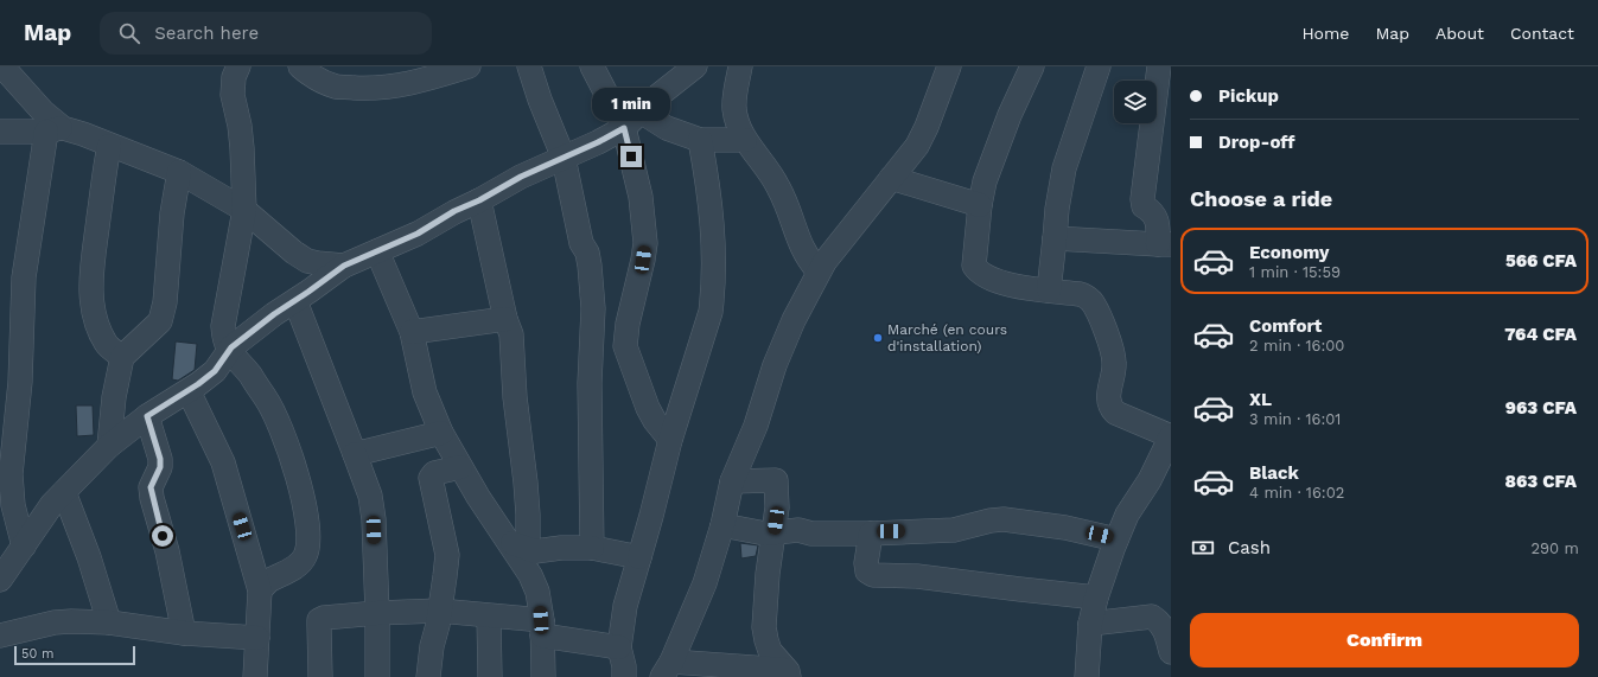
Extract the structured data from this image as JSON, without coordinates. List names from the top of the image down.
{
  "places": ["Marché (en cours d'installation)"],
  "scale_bar": "50 m",
  "page": {
    "header": "Map",
    "search": "Search here",
    "nav": [
      "Home",
      "Map",
      "About",
      "Contact"
    ],
    "banner": ["Pickup", "Drop-off"],
    "bubble": "1 min",
    "heading": "Choose a ride",
    "list": [
      {
        "name": "Economy",
        "note": "1 min · 15:59",
        "value": "566 CFA"
      },
      {
        "name": "Comfort",
        "note": "2 min · 16:00",
        "value": "764 CFA"
      },
      {
        "name": "XL",
        "note": "3 min · 16:01",
        "value": "963 CFA"
      },
      {
        "name": "Black",
        "note": "4 min · 16:02",
        "value": "863 CFA"
      }
    ],
    "pay": ["Cash", "290 m"],
    "buttons": "Confirm",
    "scale": "50 m"
  }
}
